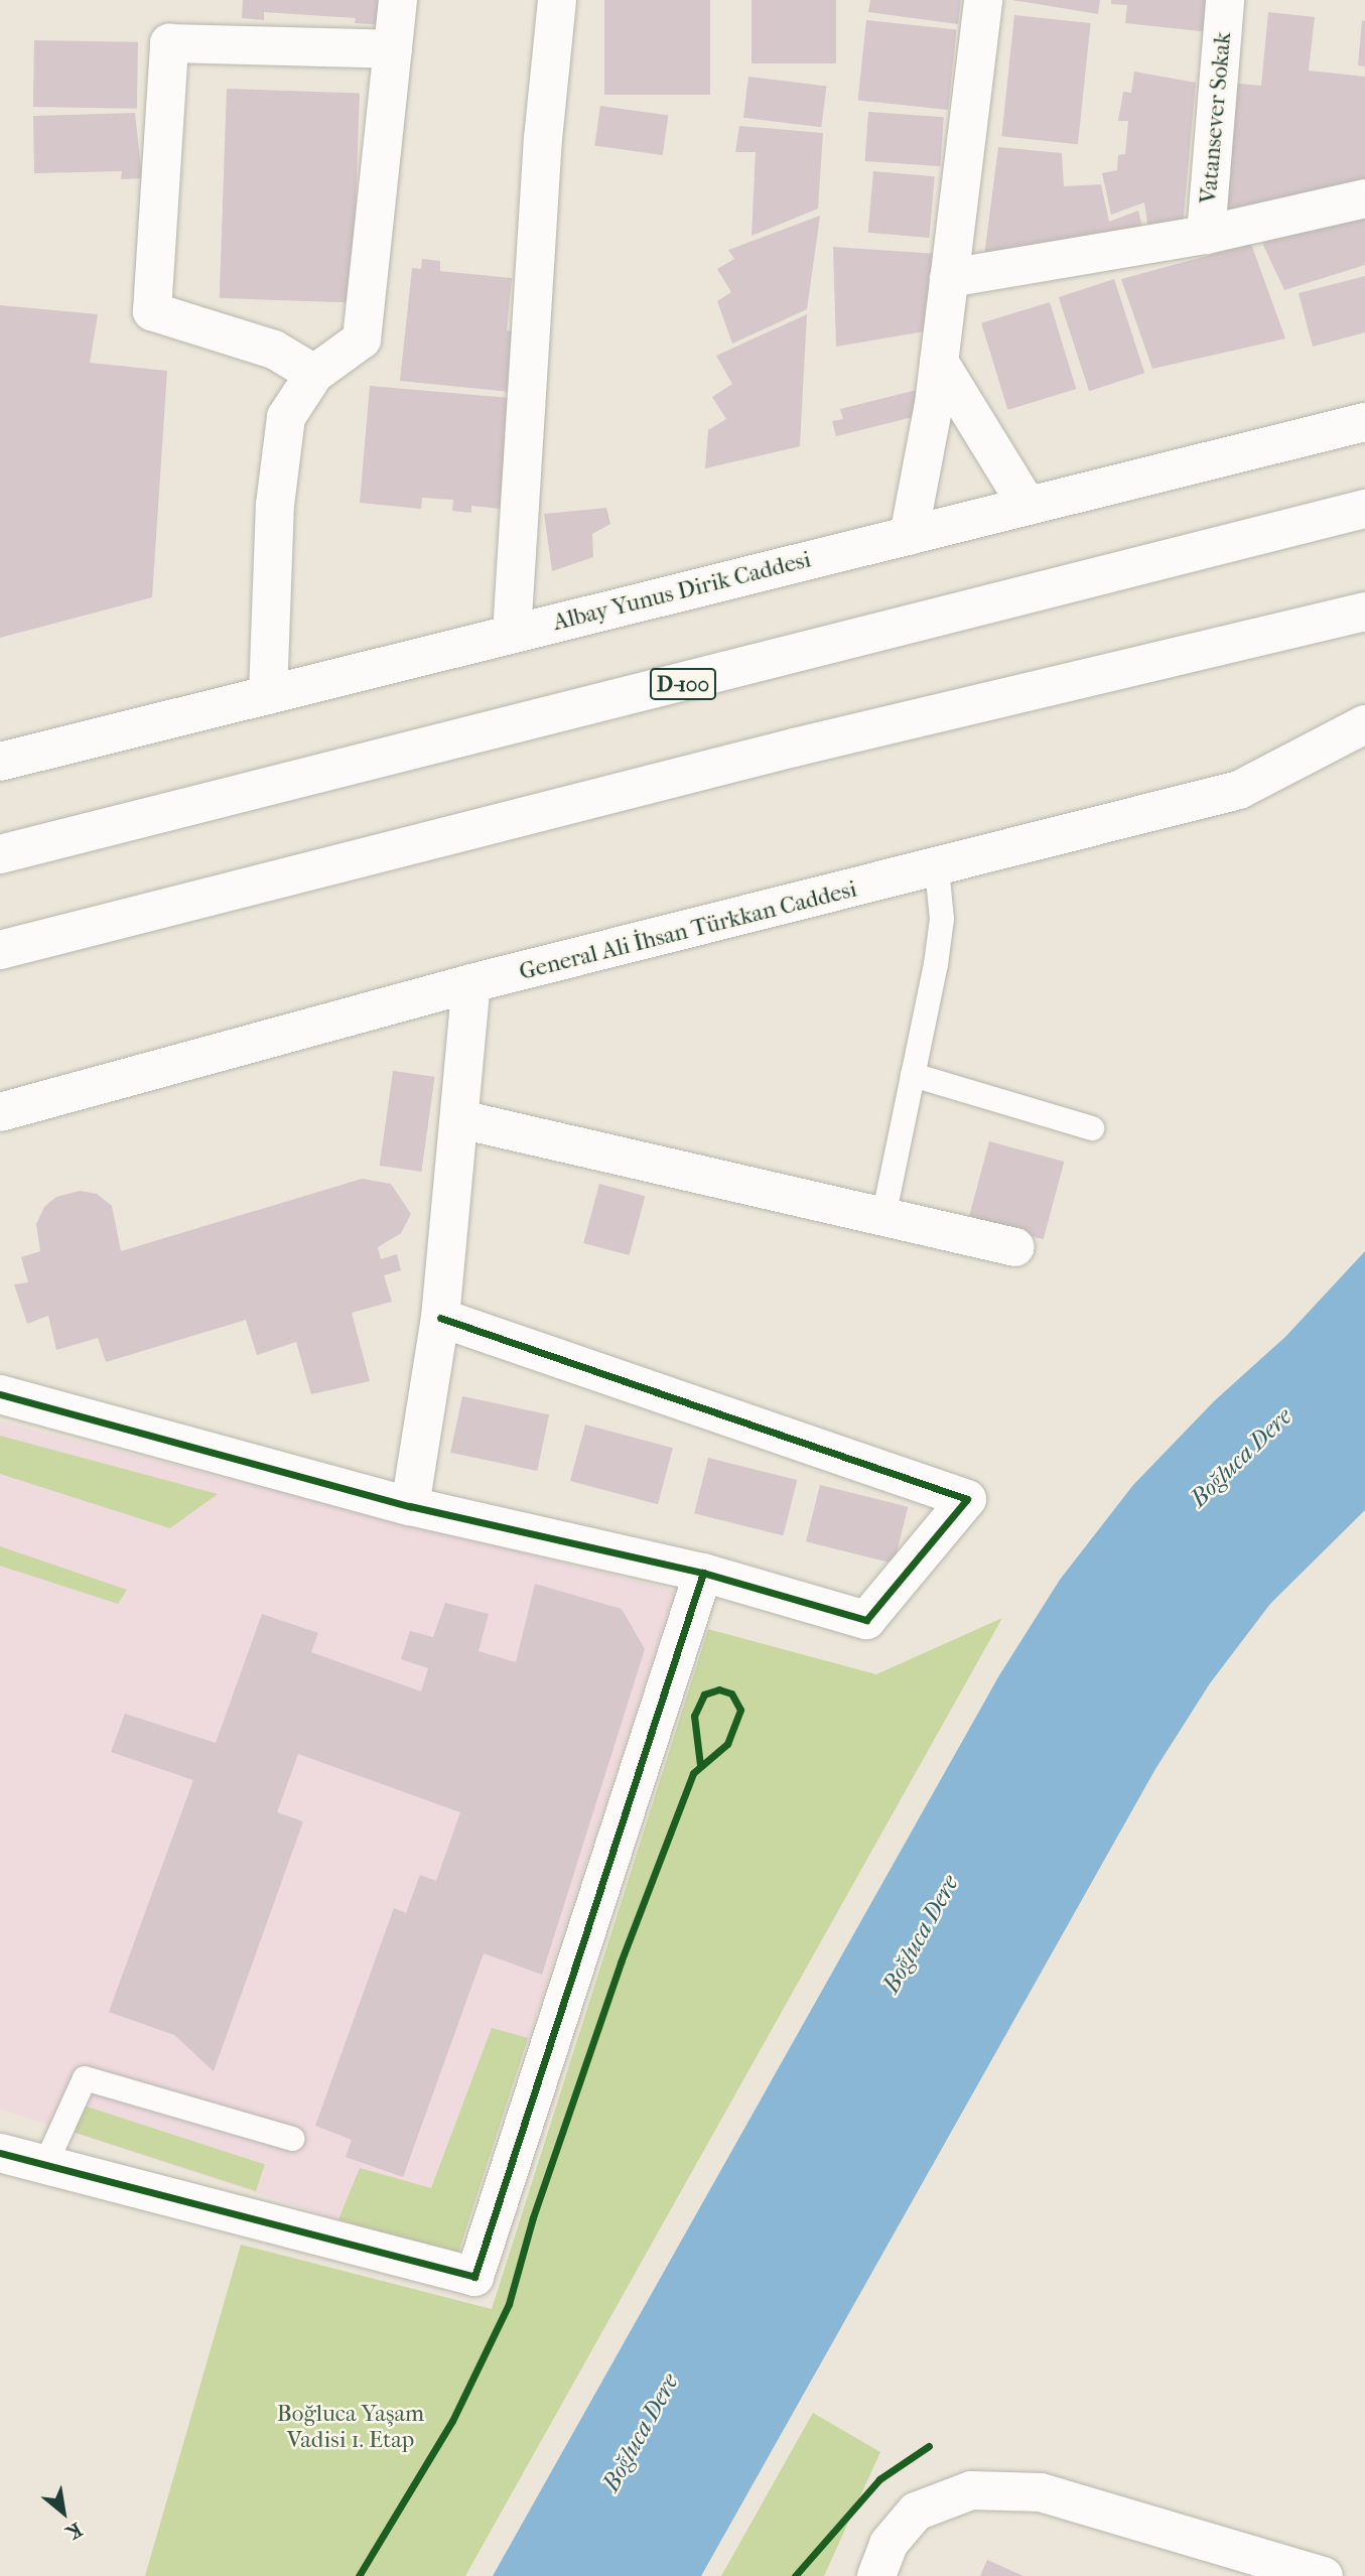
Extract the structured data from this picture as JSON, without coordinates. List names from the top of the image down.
{
  "streets": {
    "main road": [
      "Vatansever Sokak",
      "Albay Yunus Dirik Caddesi",
      "D-100",
      "General Ali İhsan Türkkan Caddesi"
    ]
  },
  "water": ["Boğluca Dere"],
  "parks": ["Boğluca Yaşam Vadisi 1. Etap"],
  "north": "bottom right"
}
